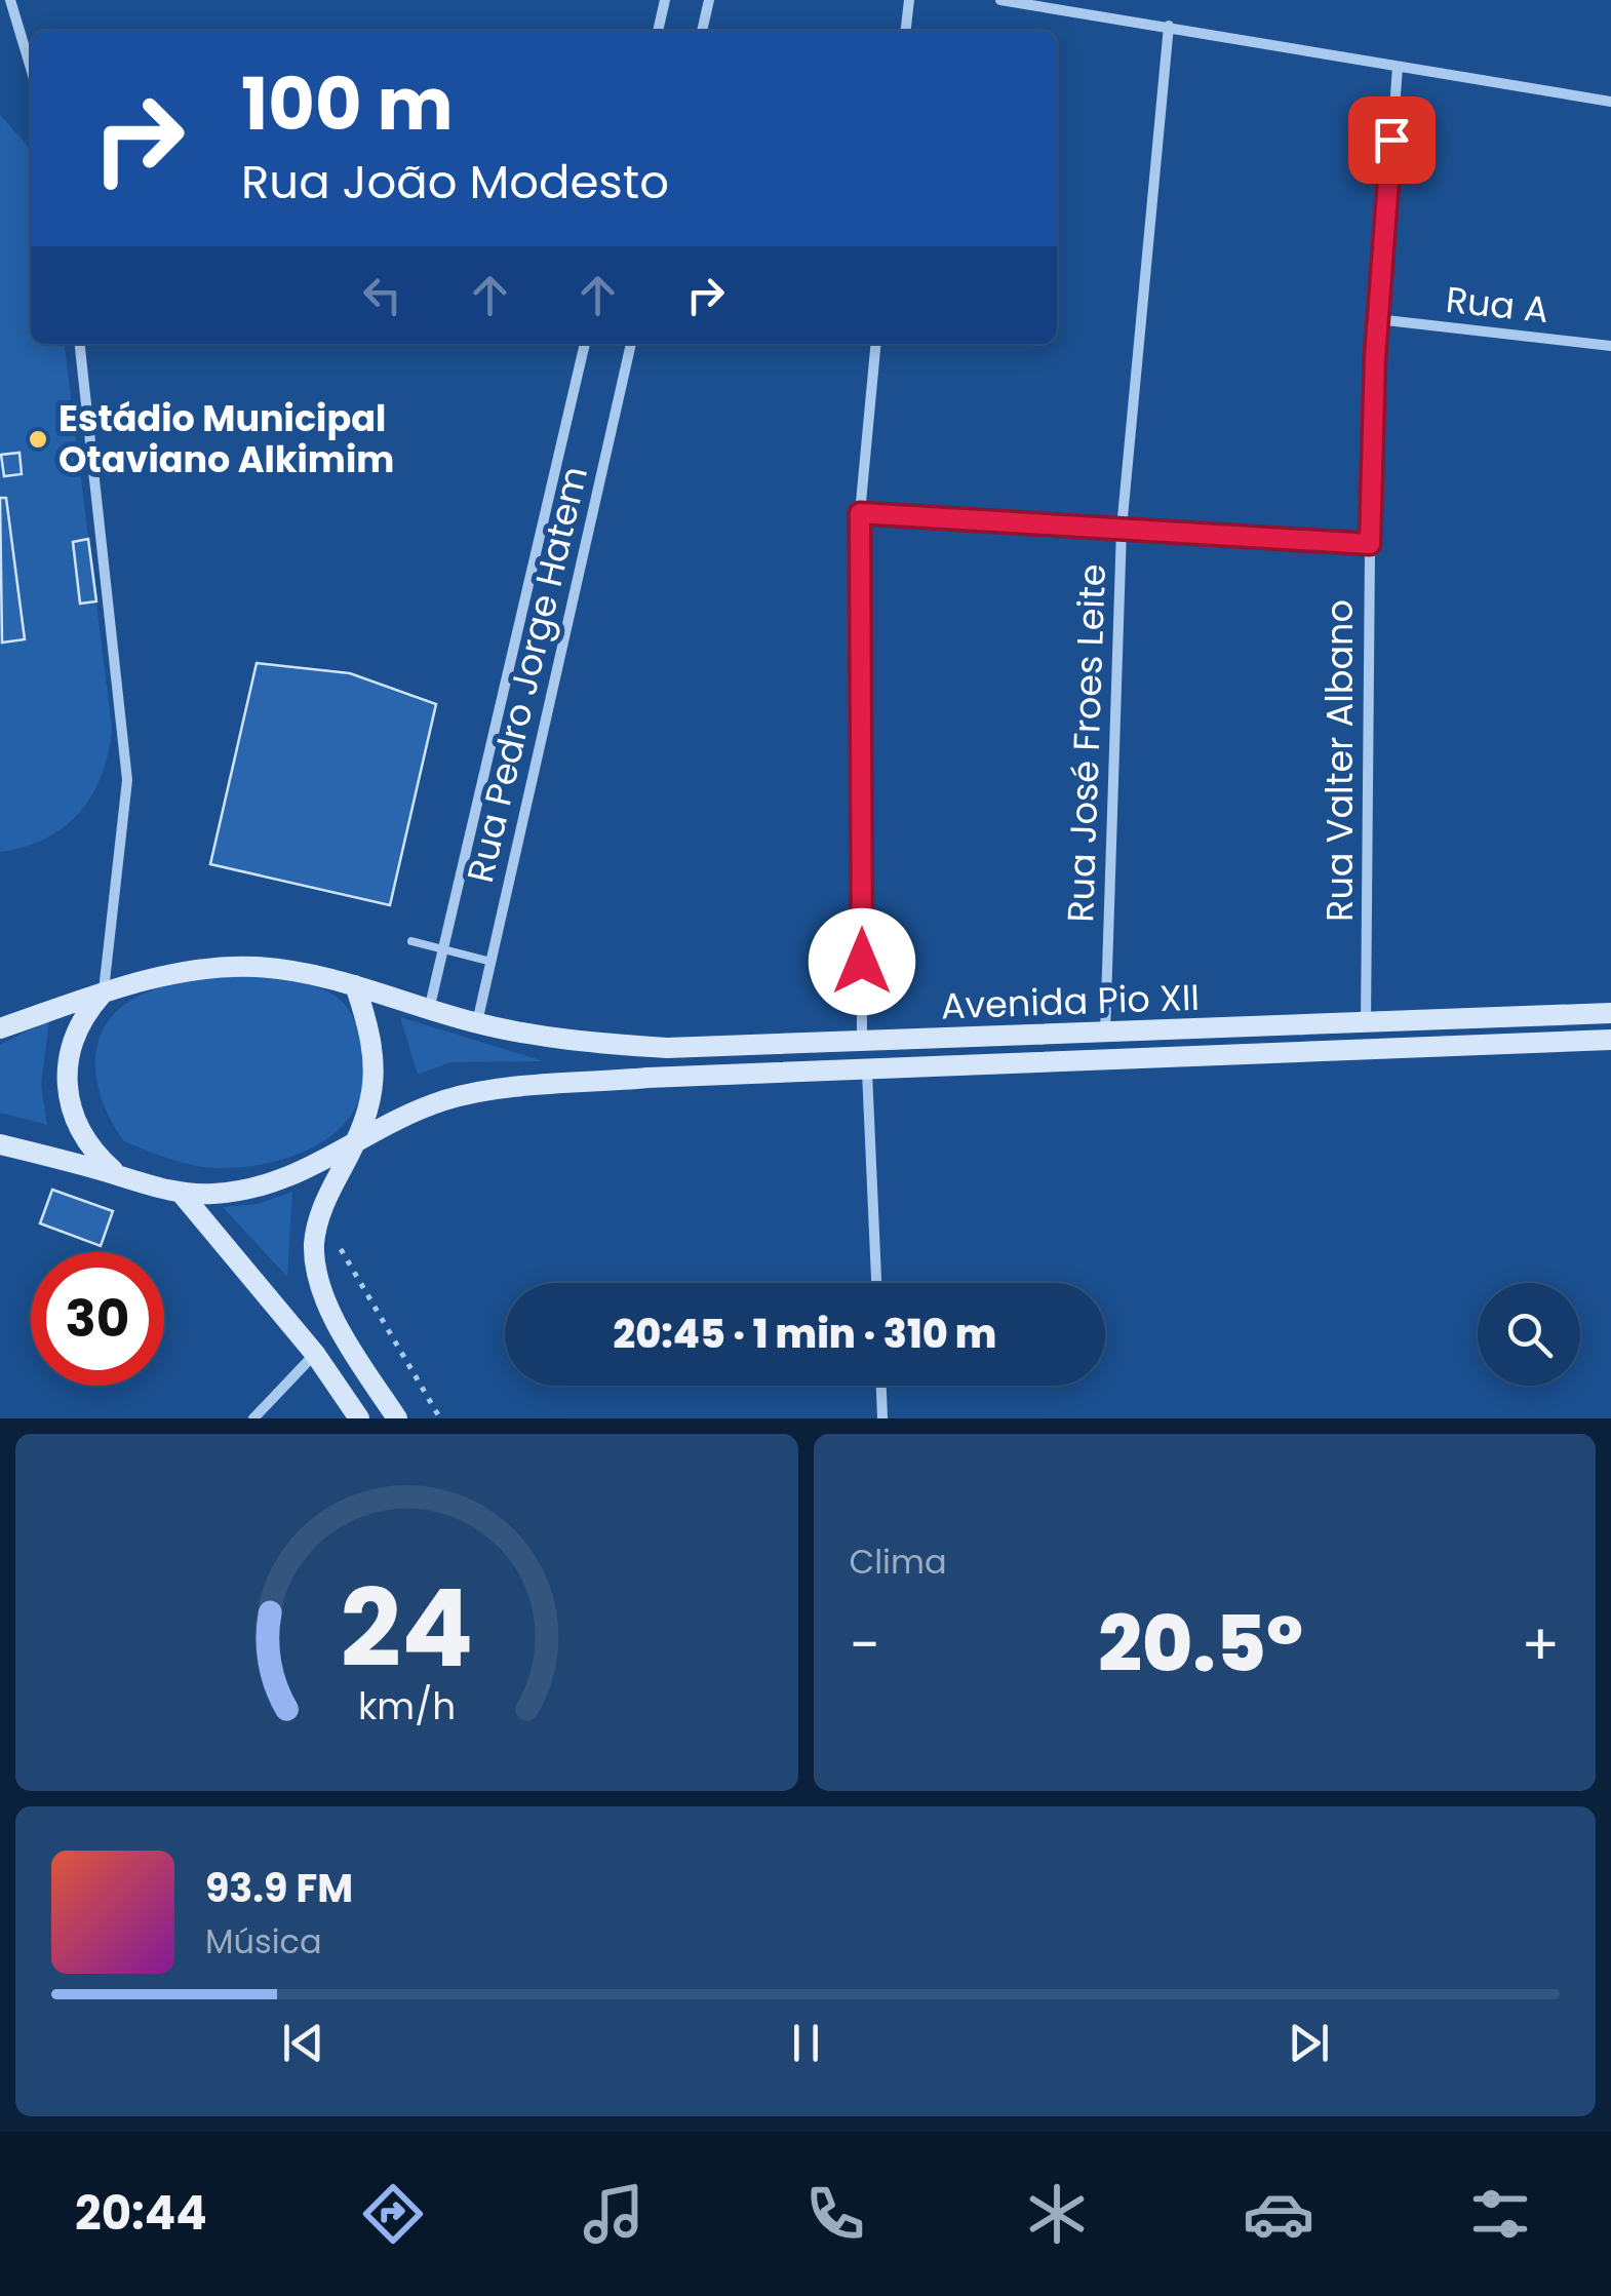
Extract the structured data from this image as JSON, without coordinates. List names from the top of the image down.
{
  "streets": {
    "main road": ["Avenida Pio XII"],
    "street": [
      "Rua A",
      "Rua Pedro Jorge Hatem",
      "Rua José Froes Leite",
      "Rua Valter Albano"
    ]
  },
  "crossings": [
    ["Rua A", "Rua Valter Albano"],
    ["Rua Pedro Jorge Hatem", "Avenida Pio XII"],
    ["Rua José Froes Leite", "Avenida Pio XII"],
    ["Rua Valter Albano", "Avenida Pio XII"]
  ],
  "places": ["Estádio Municipal Otaviano Alkimim"],
  "page": {
    "turn": ["100 m", "Rua João Modesto"],
    "limit": "30",
    "trip": "20:45 · 1 min · 310 m",
    "tile": "Clima",
    "heat": ["−", "20.5°", "+"],
    "song": ["93.9 FM", "Música"],
    "tabs": "20:44",
    "gauge": ["24", "km/h"]
  }
}
